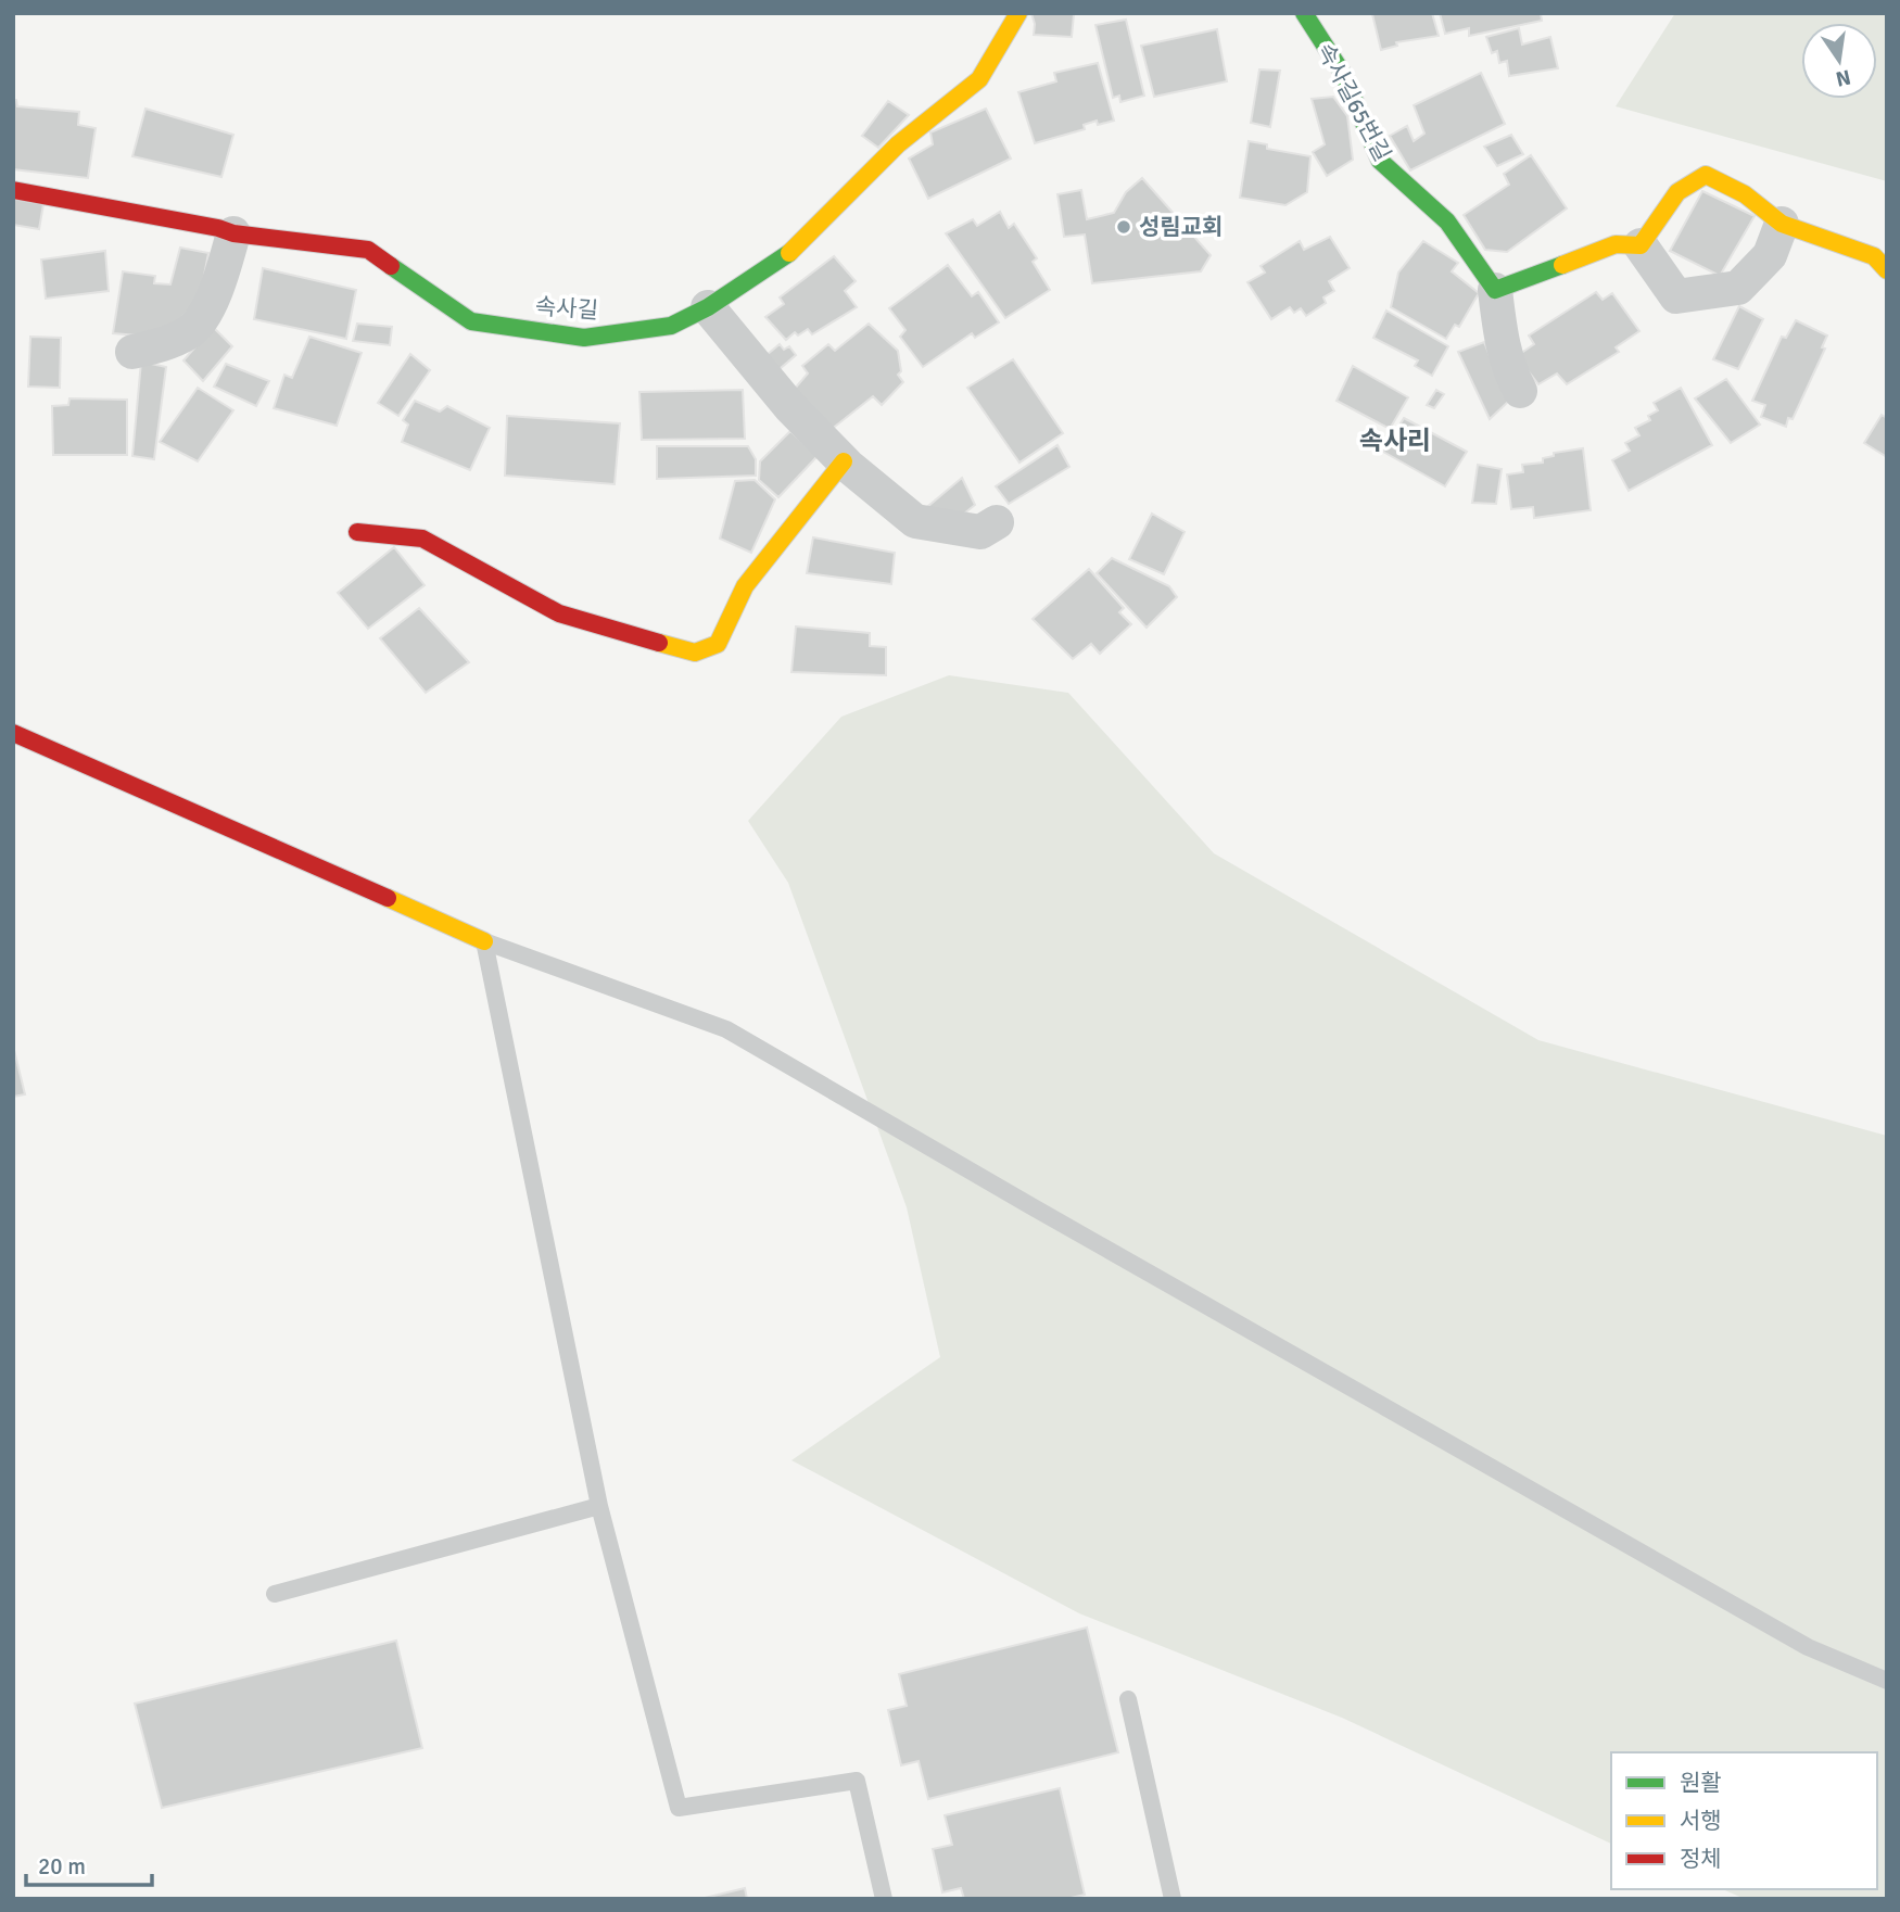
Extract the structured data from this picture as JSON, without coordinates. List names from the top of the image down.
{
  "streets": {
    "street": ["속사길65번길", "속사길"]
  },
  "districts": ["속사리"],
  "places": ["성림교회"],
  "legend": ["원활", "서행", "정체"],
  "scale_bar": "20 m",
  "north": "bottom"
}
